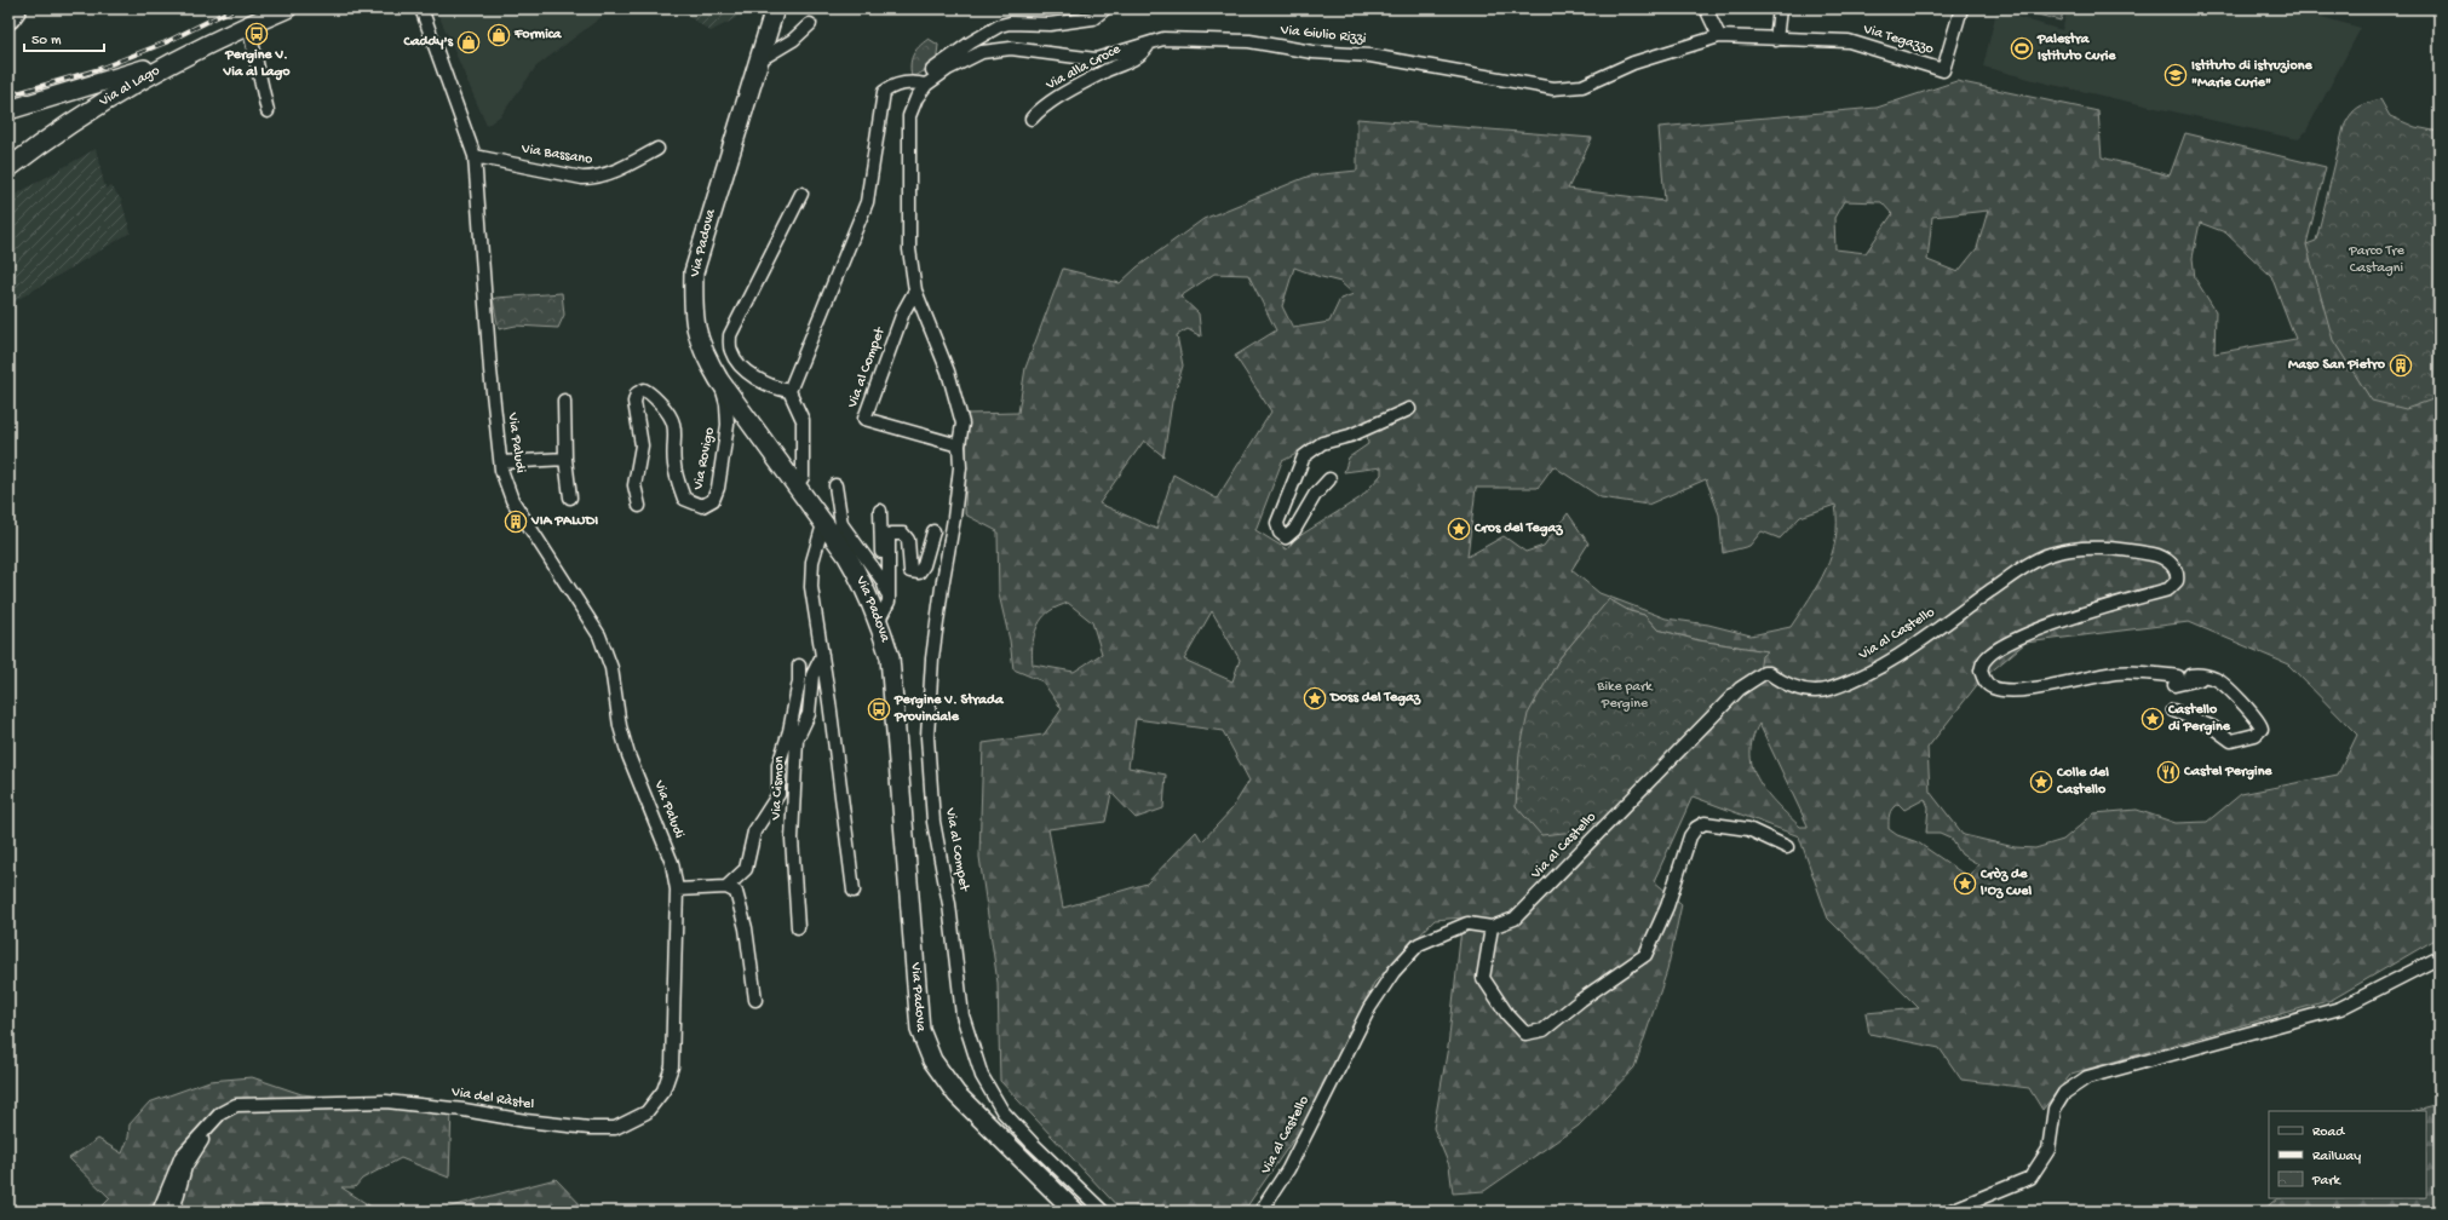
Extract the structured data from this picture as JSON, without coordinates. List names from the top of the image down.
{
  "streets": {
    "main road": ["Via al Lago", "Via Padova"],
    "street": [
      "Via Giulio Rizzi",
      "Via Tegazzo",
      "Via alla Croce",
      "Via Bassano",
      "Via al Compet",
      "Via Paludi",
      "Via Rovigo",
      "Via al Castello",
      "Via Cismon",
      "Via del Ràstel"
    ]
  },
  "crossings": [
    ["Via Giulio Rizzi", "Via Tegazzo"],
    ["Via Giulio Rizzi", "Via alla Croce"],
    ["Via Giulio Rizzi", "Via al Compet"],
    ["Via Bassano", "Via Paludi"],
    ["Via Padova", "Via Rovigo"],
    ["Via Paludi", "Via del Ràstel"]
  ],
  "parks": ["Parco Tre Castagni", "Bike park Pergine"],
  "places": {
    "bus stop": ["Pergine V. Via al Lago", "Pergine V. Strada Provinciale"],
    "shop": ["Formica", "Caddy's"],
    "sports": ["Palestra Istituto Curie"],
    "school or university": ["Istituto di istruzione \"Marie Curie\""],
    "building": ["Maso San Pietro", "VIA PALUDI"],
    "place": [
      "Cros del Tegaz",
      "Doss del Tegaz",
      "Castello di Pergine",
      "Colle del Castello",
      "Cròz de l'Oz Cuel"
    ],
    "restaurant": ["Castel Pergine"]
  },
  "legend": ["Road", "Railway", "Park"],
  "scale_bar": "50 m"
}
